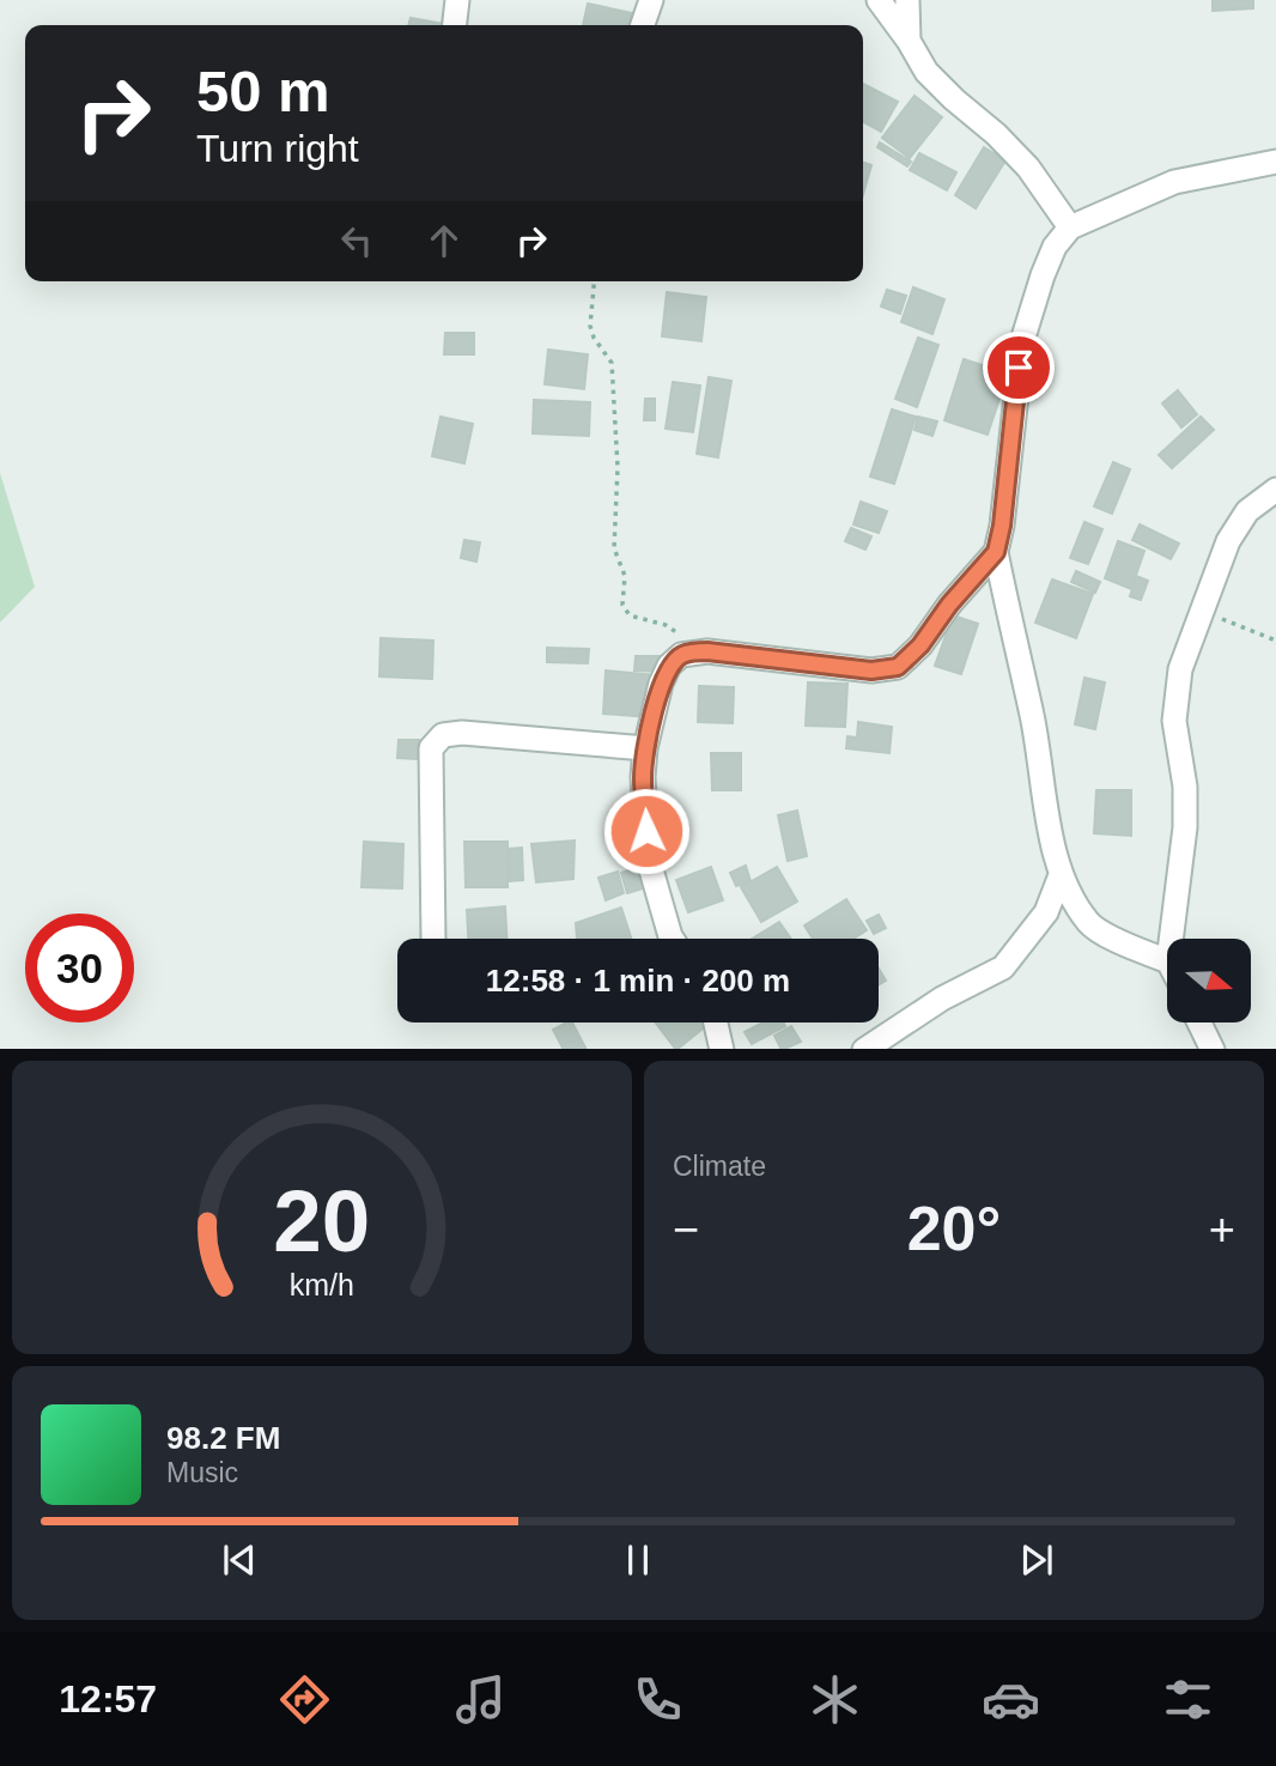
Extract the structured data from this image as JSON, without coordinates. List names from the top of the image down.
{
  "north": "right",
  "page": {
    "turn": ["50 m", "Turn right"],
    "limit": "30",
    "trip": "12:58 · 1 min · 200 m",
    "tile": "Climate",
    "heat": ["−", "20°", "+"],
    "song": ["98.2 FM", "Music"],
    "tabs": "12:57",
    "gauge": ["20", "km/h"]
  }
}
